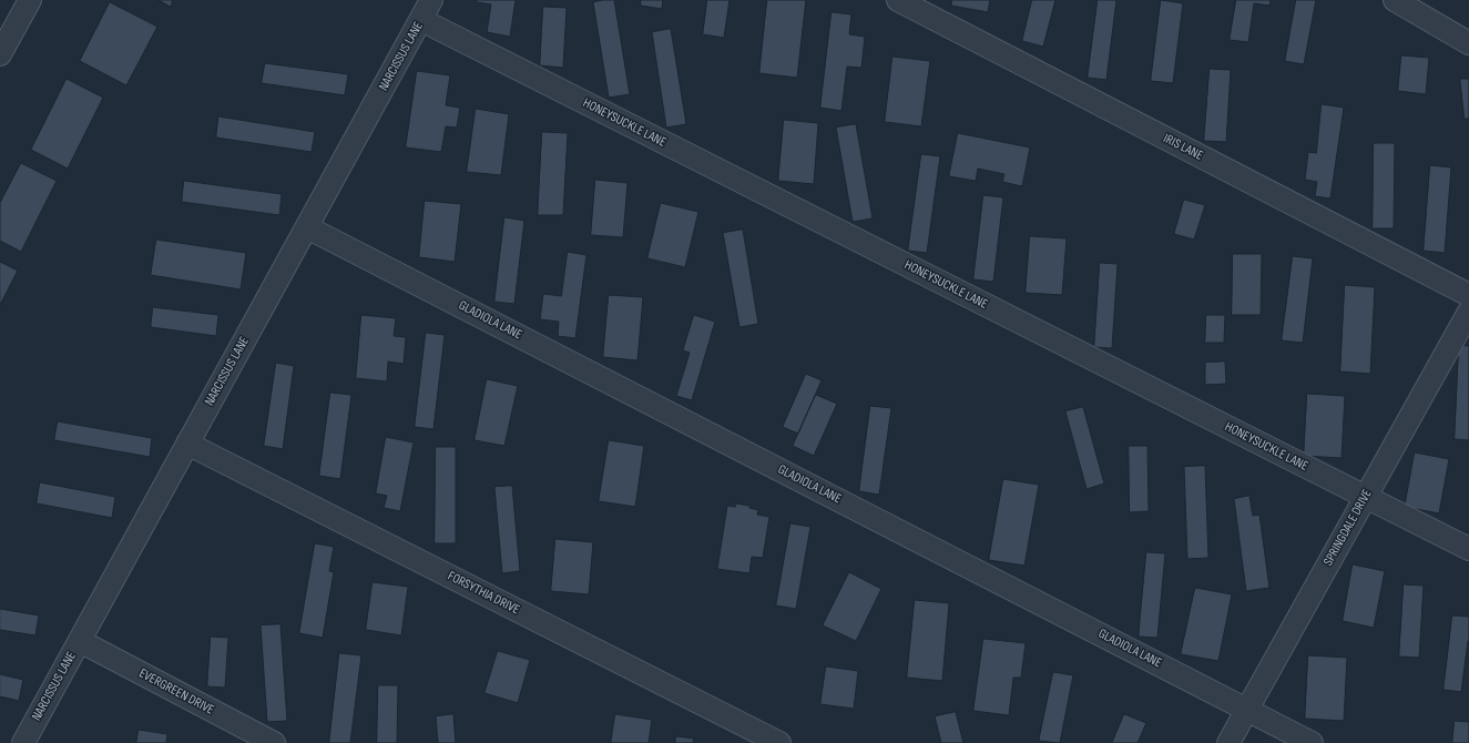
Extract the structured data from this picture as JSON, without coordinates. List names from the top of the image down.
{
  "streets": {
    "street": [
      "NARCISSUS LANE",
      "HONEYSUCKLE LANE",
      "IRIS LANE",
      "GLADIOLA LANE",
      "SPRINGDALE DRIVE",
      "FORSYTHIA DRIVE",
      "EVERGREEN DRIVE"
    ]
  },
  "crossings": [
    ["NARCISSUS LANE", "HONEYSUCKLE LANE"],
    ["NARCISSUS LANE", "GLADIOLA LANE"],
    ["NARCISSUS LANE", "FORSYTHIA DRIVE"],
    ["NARCISSUS LANE", "EVERGREEN DRIVE"],
    ["HONEYSUCKLE LANE", "SPRINGDALE DRIVE"],
    ["GLADIOLA LANE", "SPRINGDALE DRIVE"]
  ]
}
